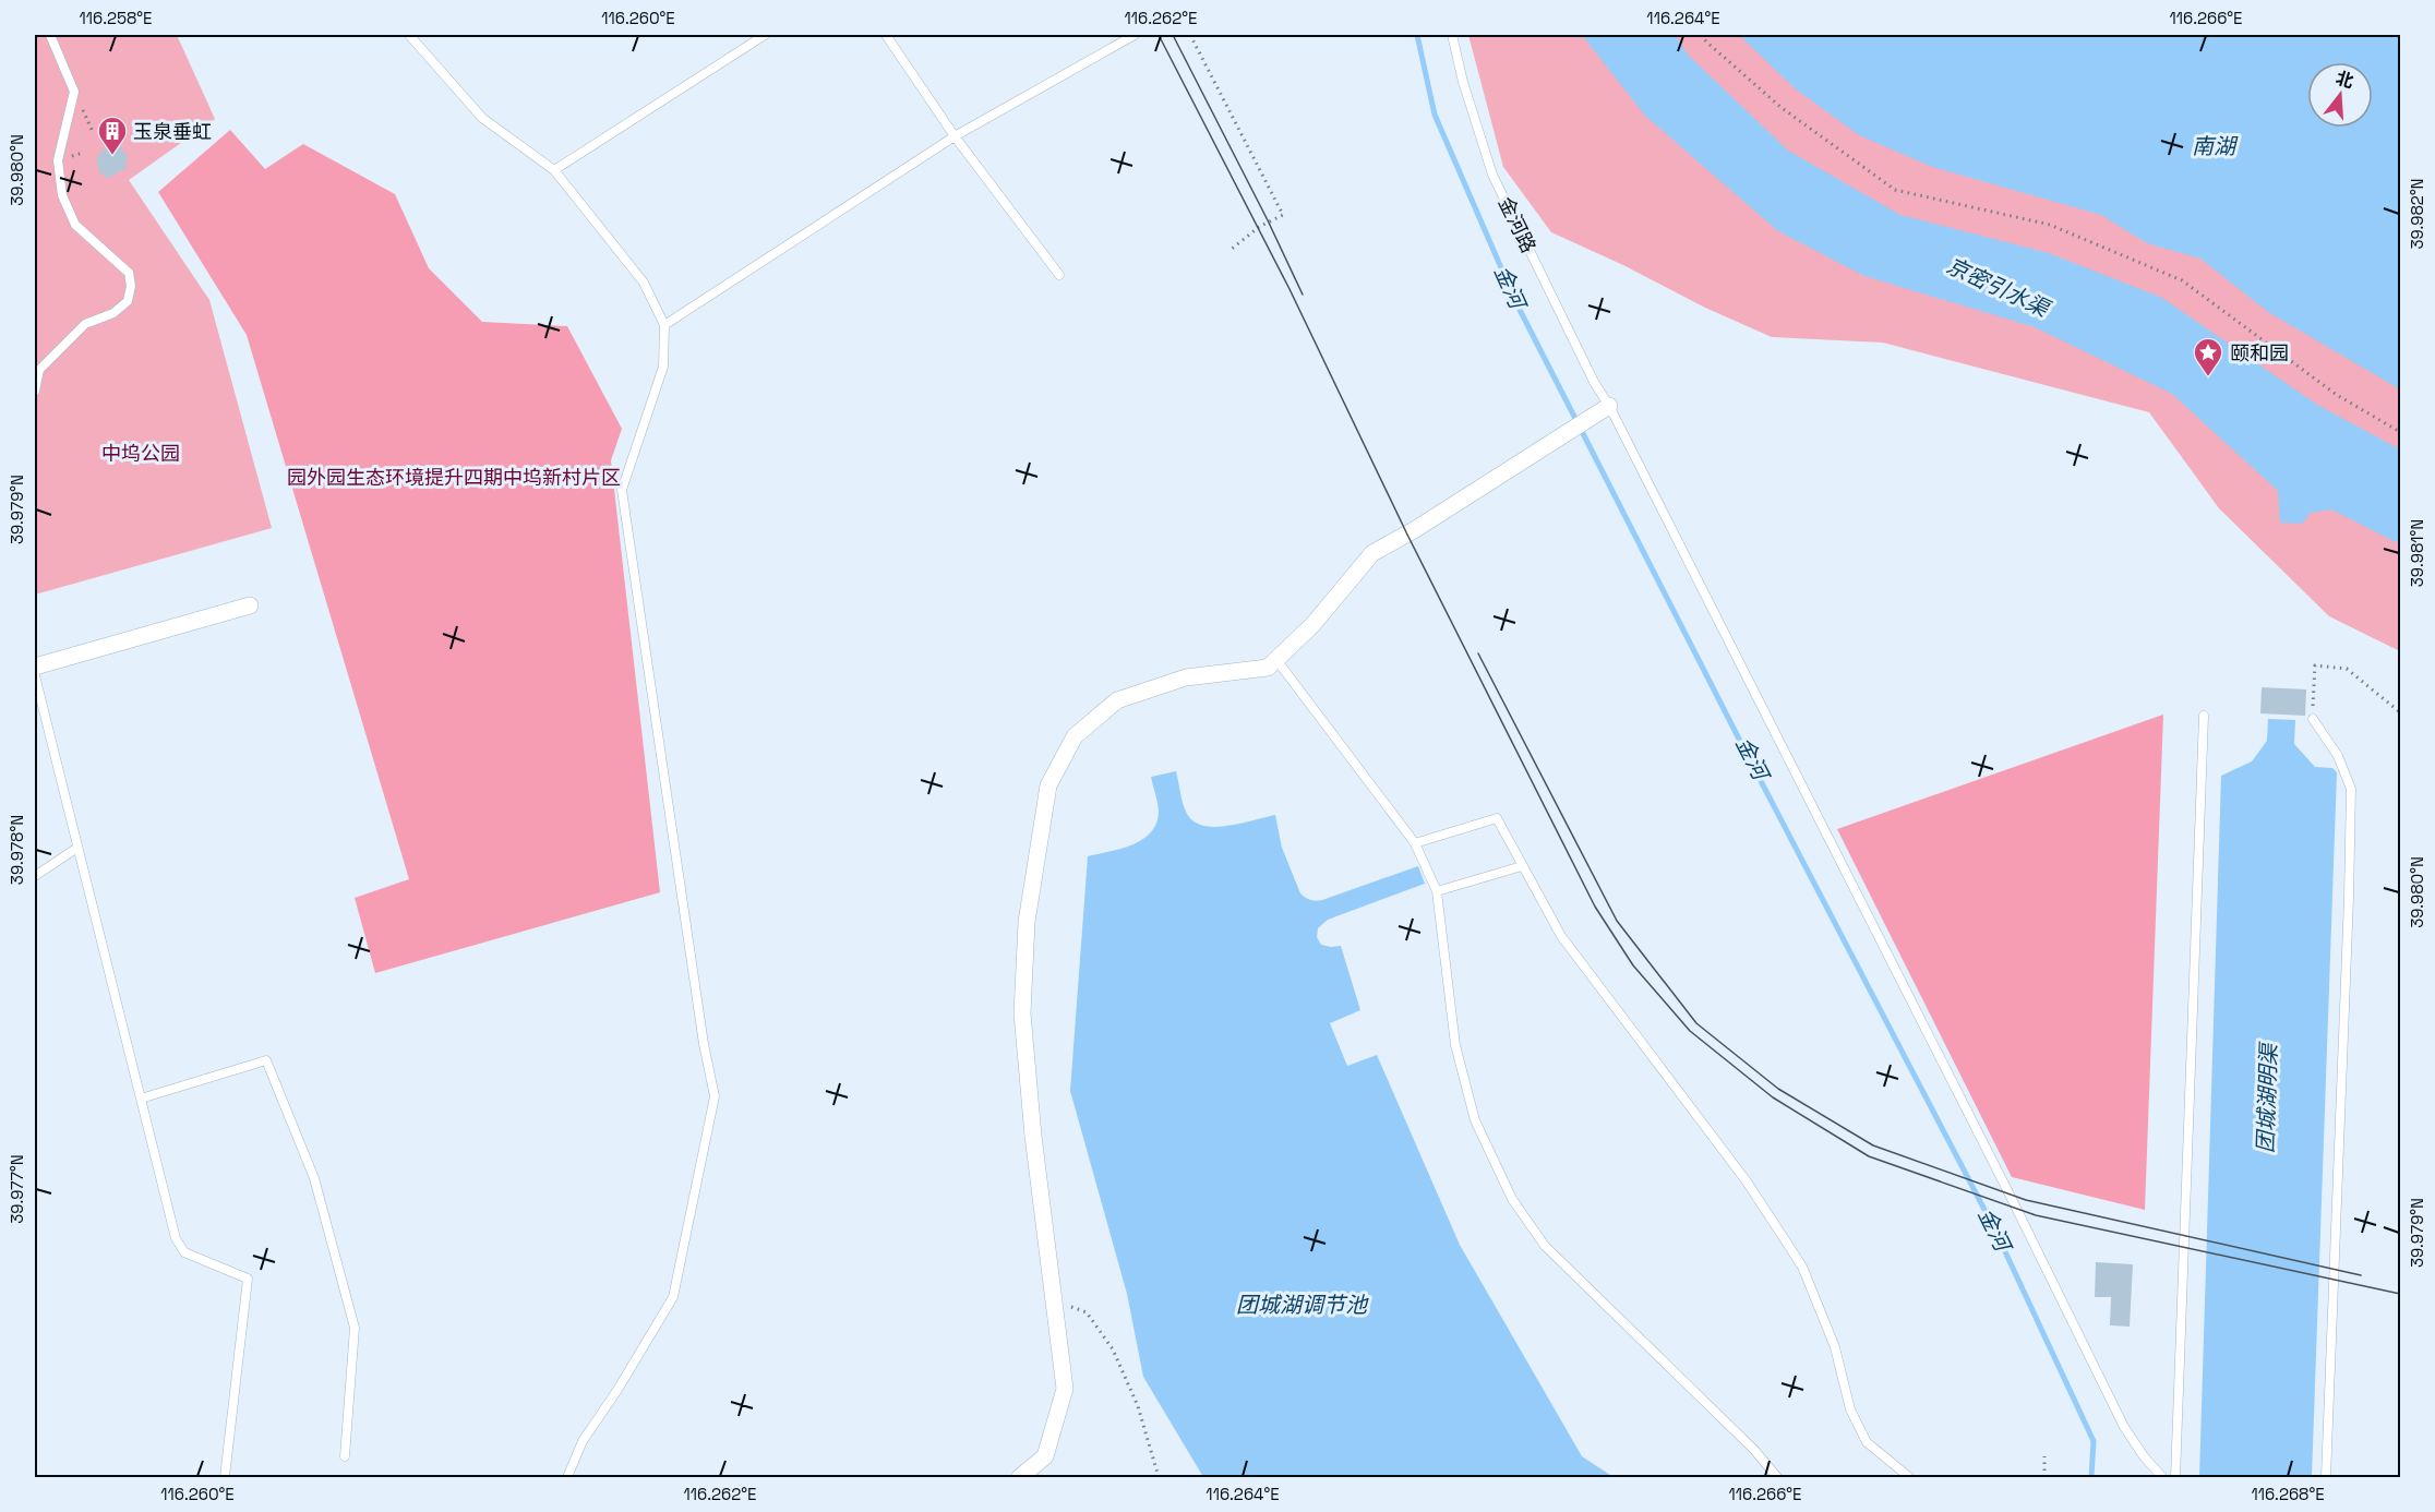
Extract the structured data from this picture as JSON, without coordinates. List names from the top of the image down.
{
  "streets": {
    "lane": ["金河路"]
  },
  "water": [
    "南湖",
    "金河",
    "京密引水渠",
    "团城湖明渠",
    "团城湖调节池"
  ],
  "parks": ["中坞公园", "园外园生态环境提升四期中坞新村片区"],
  "places": {
    "building": ["玉泉垂虹"],
    "place": ["颐和园"]
  },
  "north": "top",
  "coordinates": [
    "116.258°E",
    "116.260°E",
    "116.262°E",
    "116.264°E",
    "116.266°E",
    "39.980°N",
    "39.982°N",
    "39.979°N",
    "39.981°N",
    "39.978°N",
    "39.977°N",
    "116.268°E"
  ]
}
